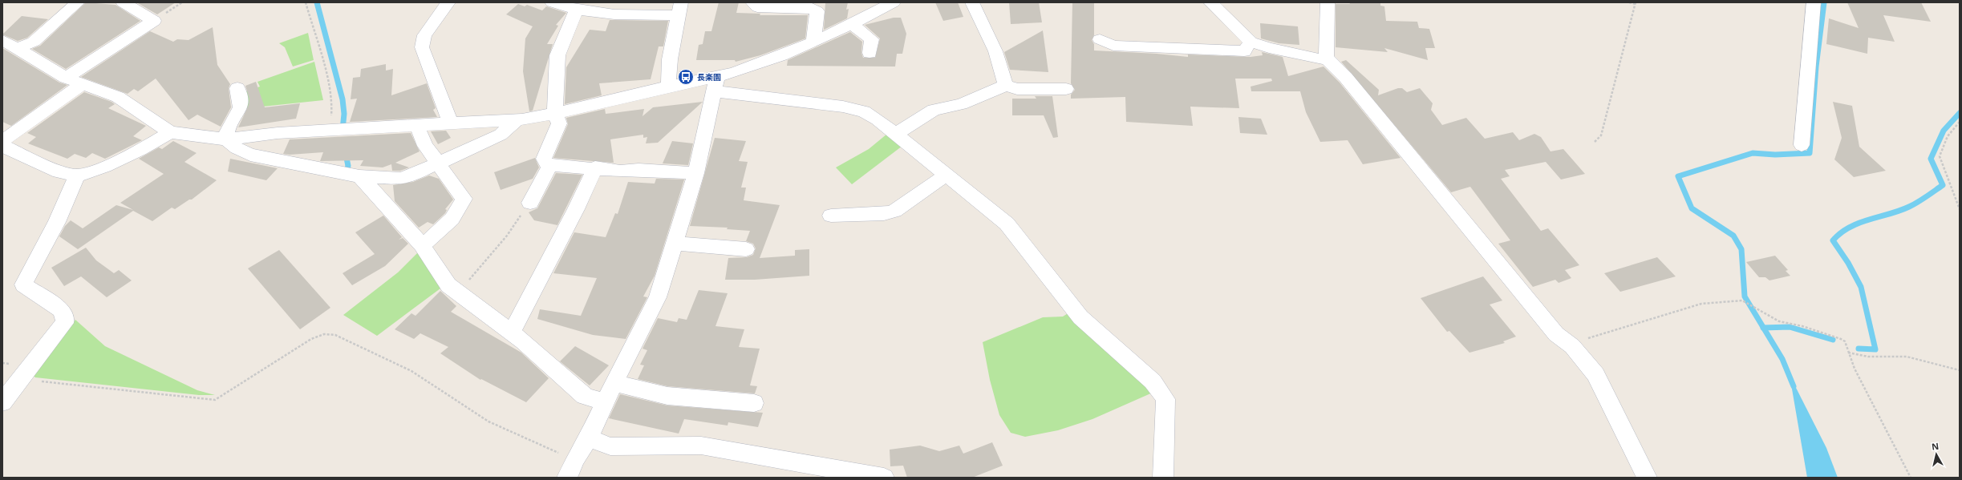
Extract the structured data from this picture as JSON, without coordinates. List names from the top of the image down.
{
  "places": {
    "bus stop": ["長楽園"]
  },
  "north": "top"
}
